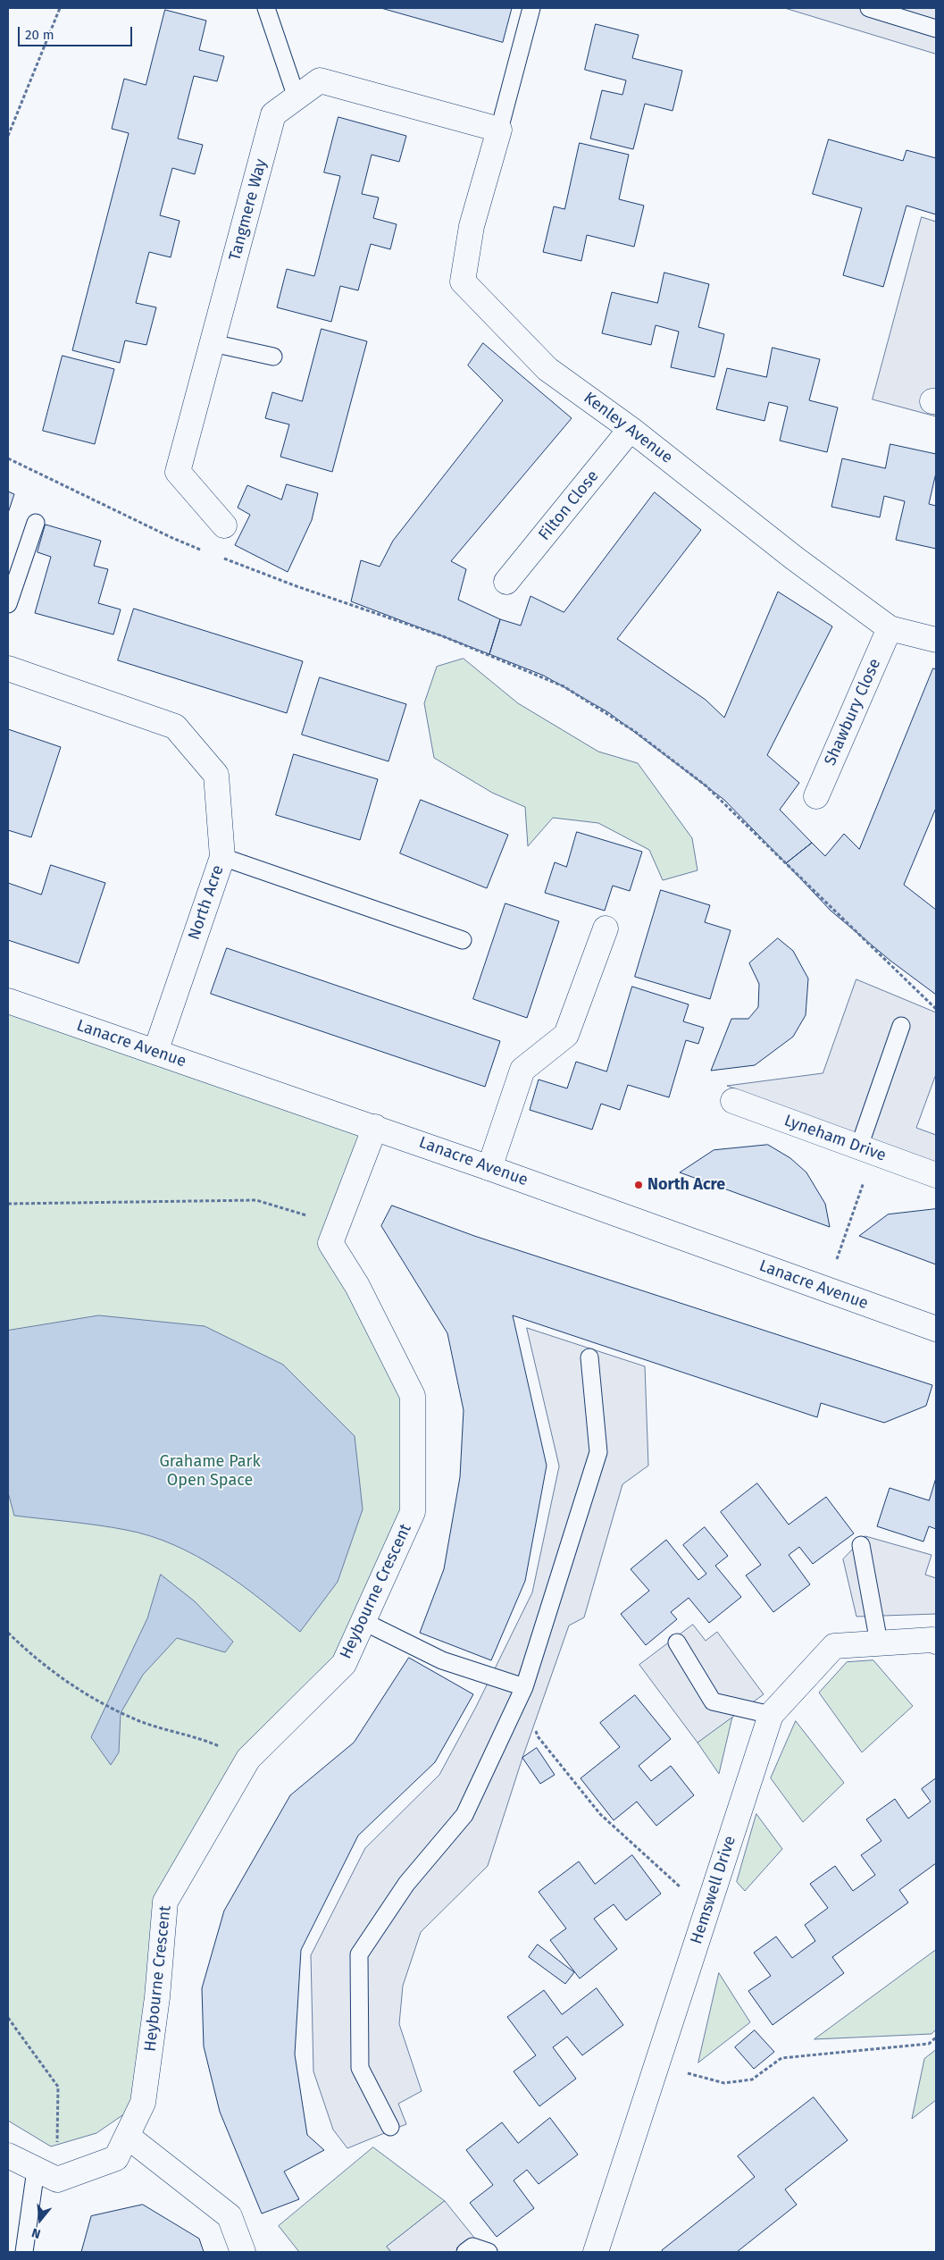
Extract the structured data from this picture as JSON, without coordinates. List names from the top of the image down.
{
  "streets": {
    "street": [
      "Tangmere Way",
      "Kenley Avenue",
      "Filton Close",
      "Shawbury Close",
      "North Acre",
      "Lanacre Avenue",
      "Lyneham Drive",
      "Heybourne Crescent",
      "Hemswell Drive"
    ]
  },
  "crossings": [
    ["Tangmere Way", "Kenley Avenue"],
    ["Kenley Avenue", "Filton Close"],
    ["Kenley Avenue", "Shawbury Close"],
    ["North Acre", "Lanacre Avenue"],
    ["Lanacre Avenue", "Heybourne Crescent"]
  ],
  "parks": ["Grahame Park Open Space"],
  "places": ["North Acre"],
  "scale_bar": "20 m",
  "north": "bottom"
}
